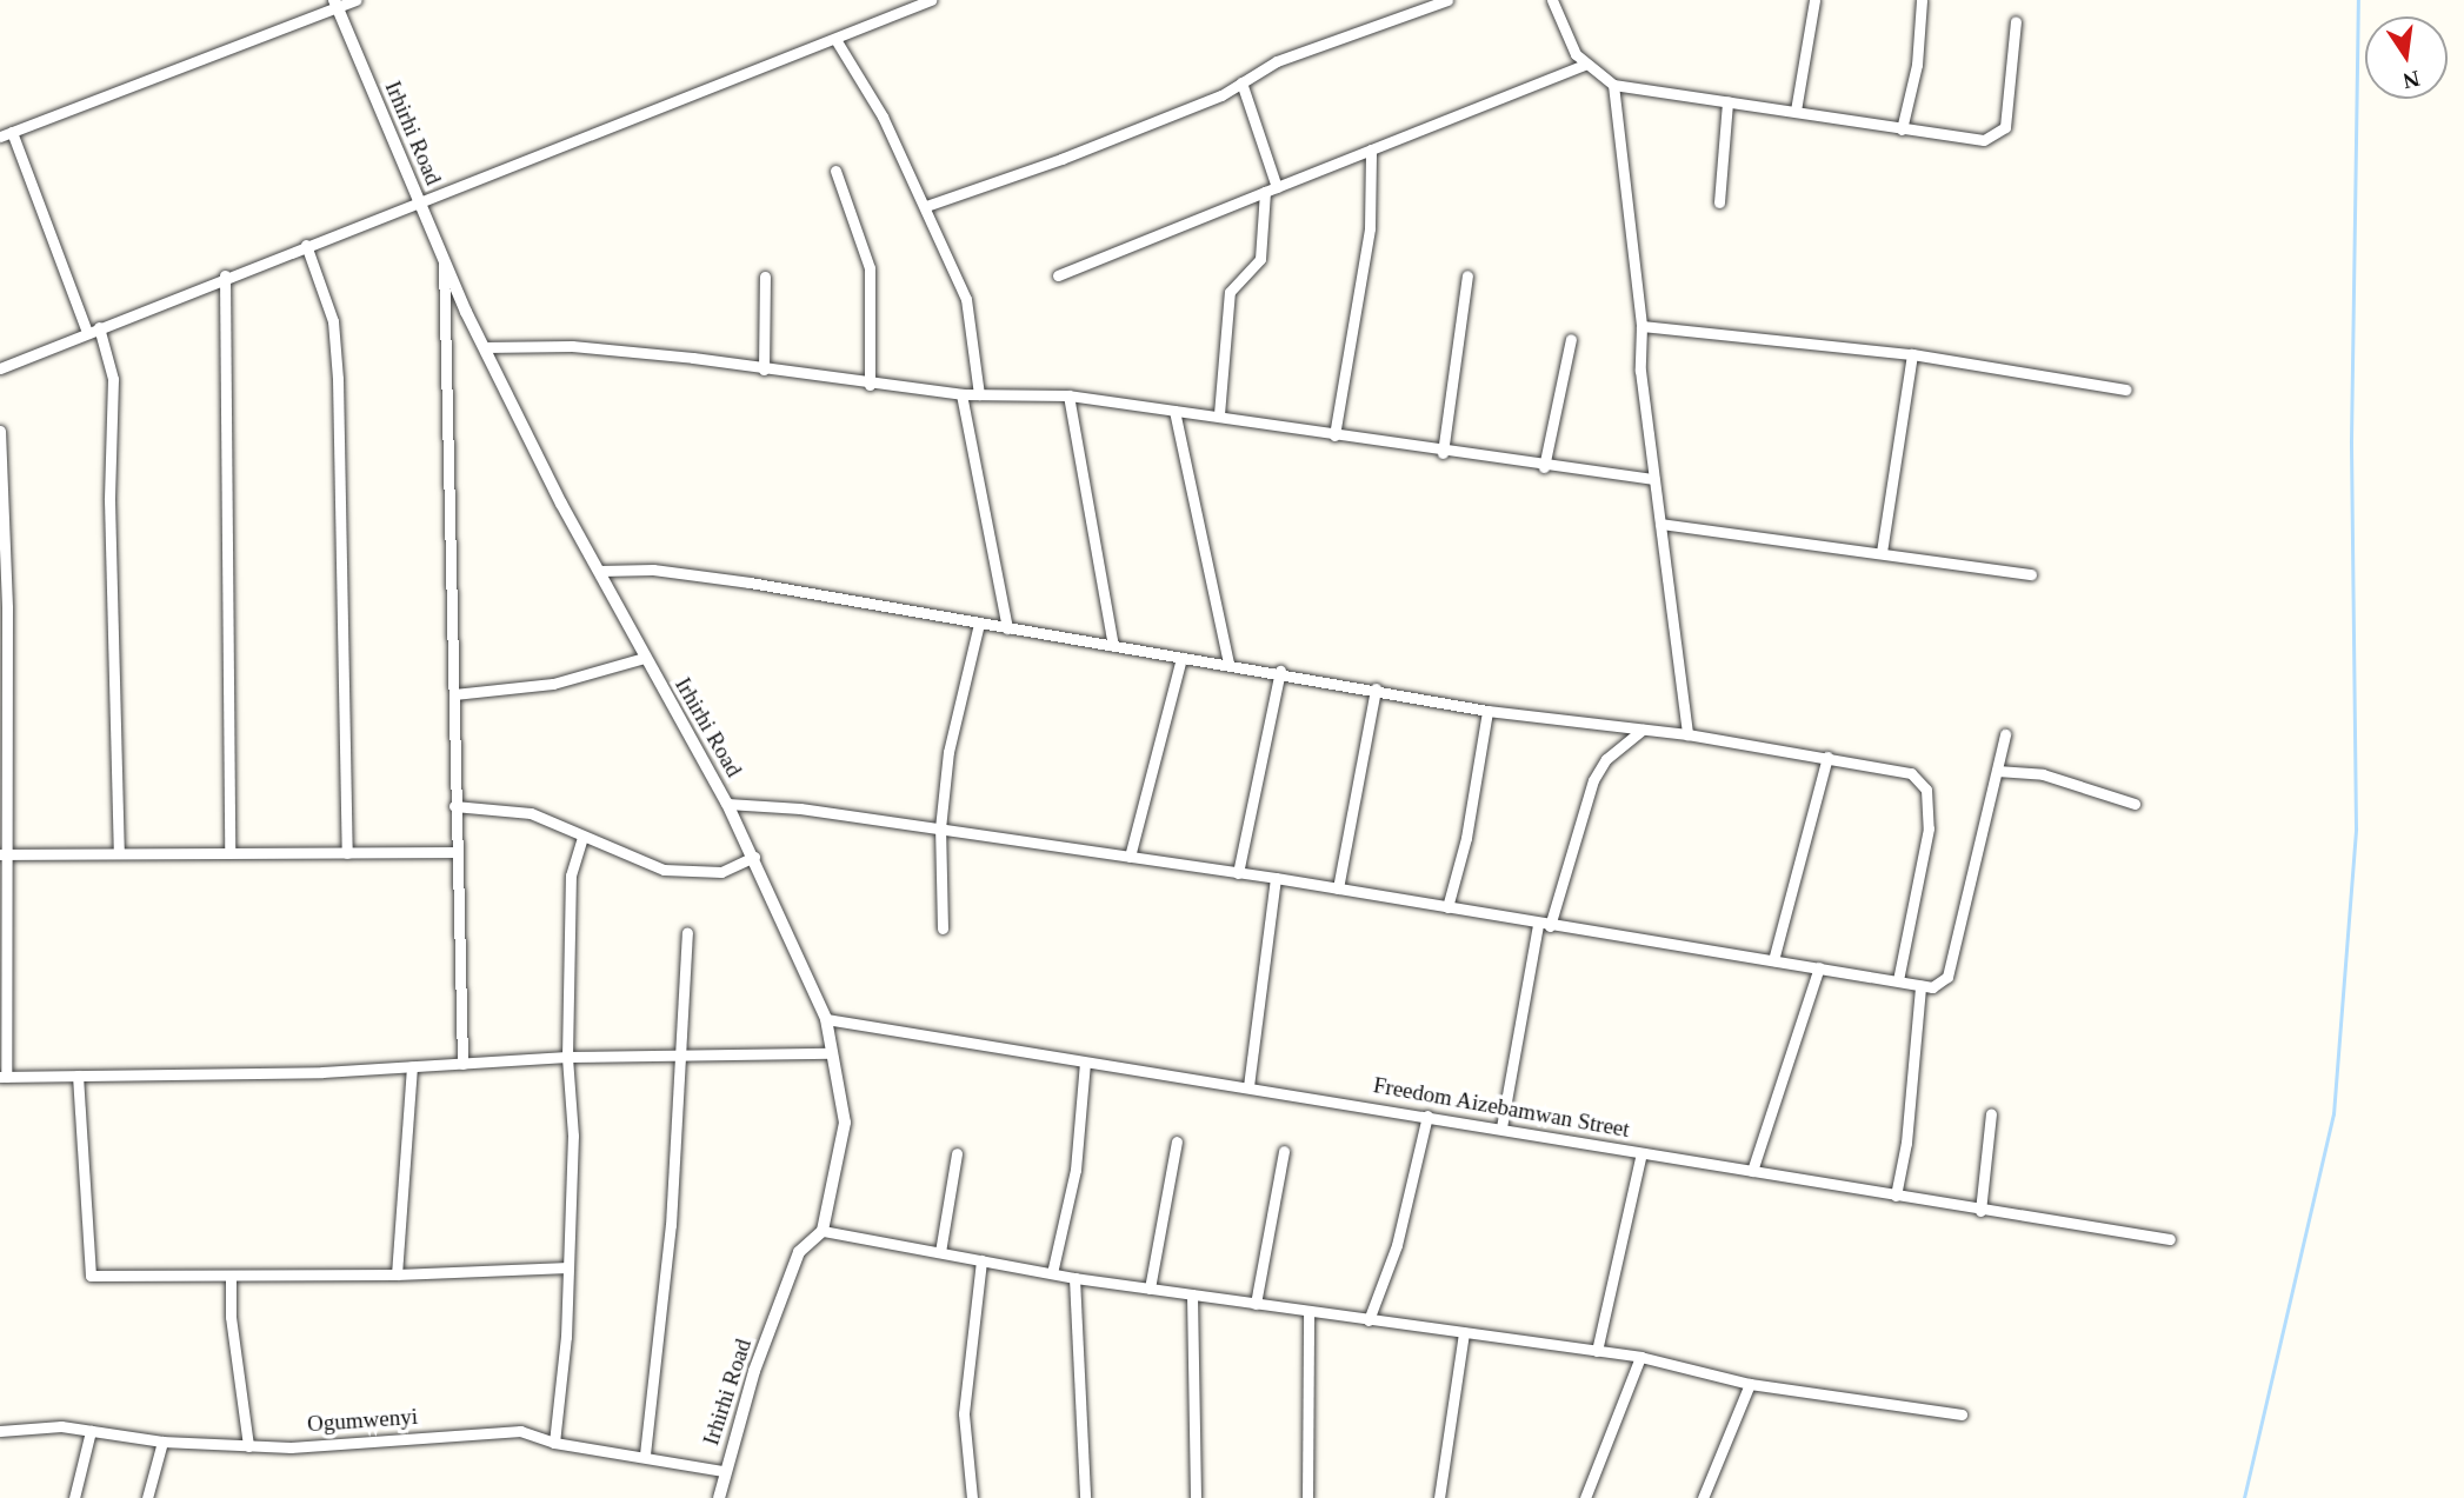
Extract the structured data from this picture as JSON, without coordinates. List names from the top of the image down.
{
  "streets": {
    "street": ["Irhirhi Road", "Freedom Aizebamwan Street", "Ogumwenyi"]
  },
  "crossings": [
    ["Irhirhi Road", "Freedom Aizebamwan Street"],
    ["Irhirhi Road", "Ogumwenyi"]
  ],
  "north": "bottom"
}
